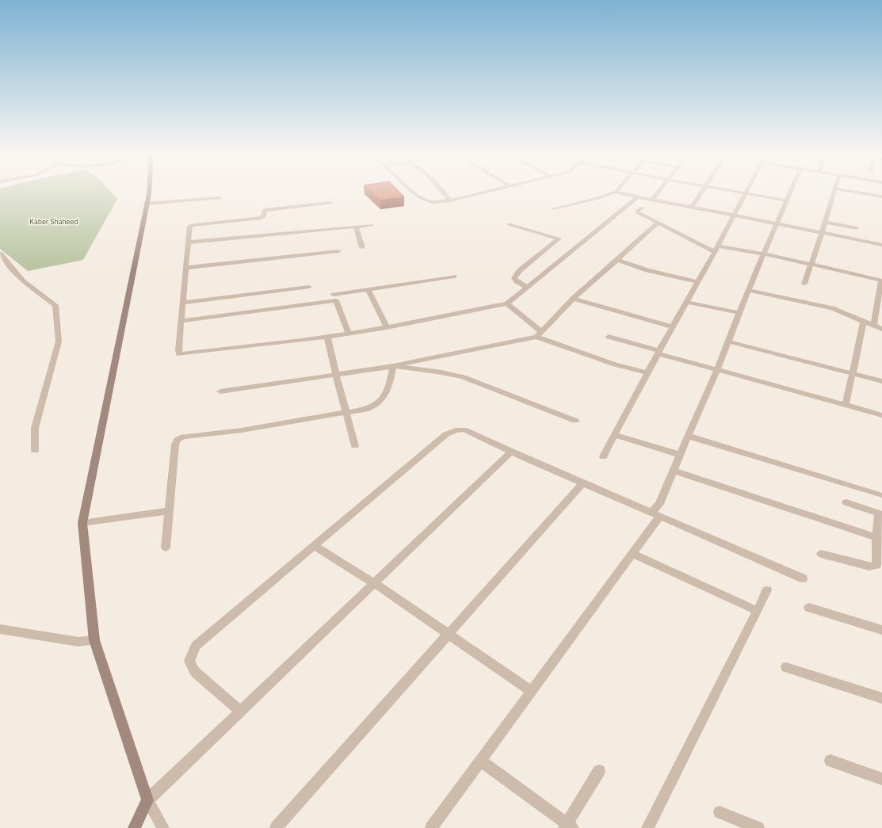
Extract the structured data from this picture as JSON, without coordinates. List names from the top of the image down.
{
  "parks": ["Kaber Shaheed"]
}
